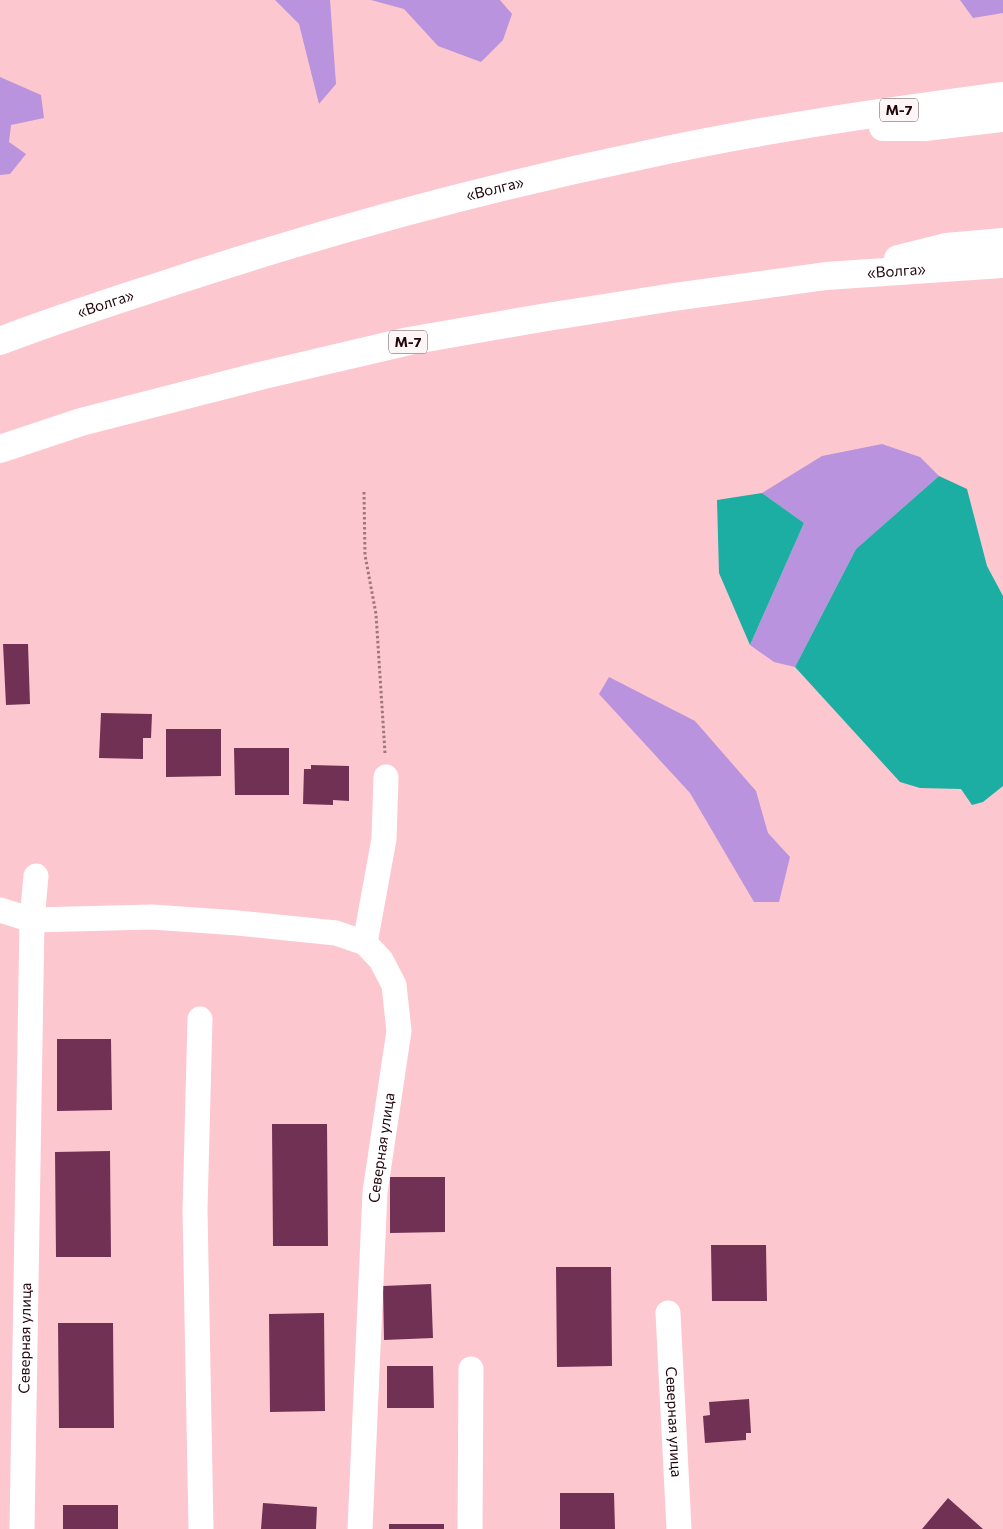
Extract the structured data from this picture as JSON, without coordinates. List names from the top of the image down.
{
  "streets": {
    "highway": ["М-7", "«Волга»"],
    "street": ["Северная улица"]
  }
}
